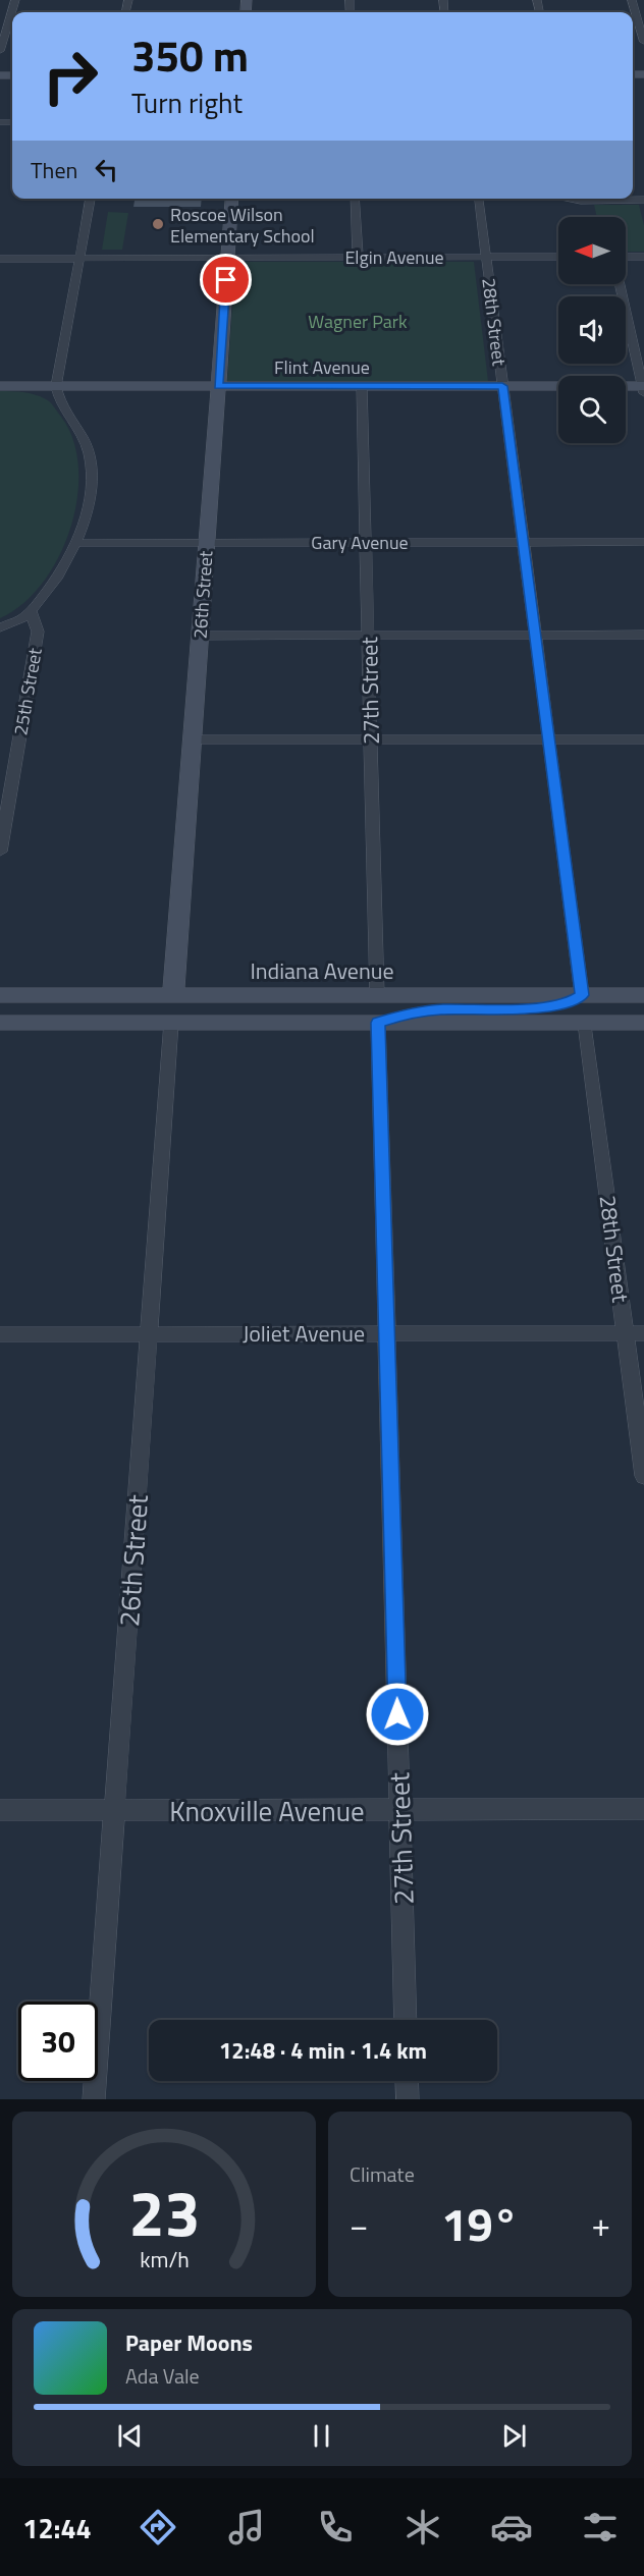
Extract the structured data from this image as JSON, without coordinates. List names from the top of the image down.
{
  "streets": {
    "street": [
      "Elgin Avenue",
      "28th Street",
      "Flint Avenue",
      "Gary Avenue",
      "26th Street",
      "27th Street",
      "25th Street",
      "Indiana Avenue",
      "Joliet Avenue",
      "Knoxville Avenue"
    ]
  },
  "crossings": [
    ["Elgin Avenue", "28th Street"],
    ["Elgin Avenue", "26th Street"],
    ["28th Street", "Flint Avenue"],
    ["28th Street", "Gary Avenue"],
    ["28th Street", "Indiana Avenue"],
    ["28th Street", "Joliet Avenue"],
    ["Flint Avenue", "26th Street"],
    ["Flint Avenue", "27th Street"],
    ["Gary Avenue", "26th Street"],
    ["Gary Avenue", "27th Street"],
    ["26th Street", "Indiana Avenue"],
    ["26th Street", "Joliet Avenue"],
    ["26th Street", "Knoxville Avenue"],
    ["27th Street", "Indiana Avenue"],
    ["27th Street", "Joliet Avenue"],
    ["27th Street", "Knoxville Avenue"]
  ],
  "parks": ["Wagner Park"],
  "places": ["Roscoe Wilson Elementary School"],
  "north": "left",
  "page": {
    "turn": ["350 m", "Turn right"],
    "then": "Then",
    "limit": "30",
    "trip": "12:48 · 4 min · 1.4 km",
    "tile": "Climate",
    "heat": ["−", "19°", "+"],
    "song": ["Paper Moons", "Ada Vale"],
    "tabs": "12:44",
    "gauge": ["23", "km/h"]
  }
}
